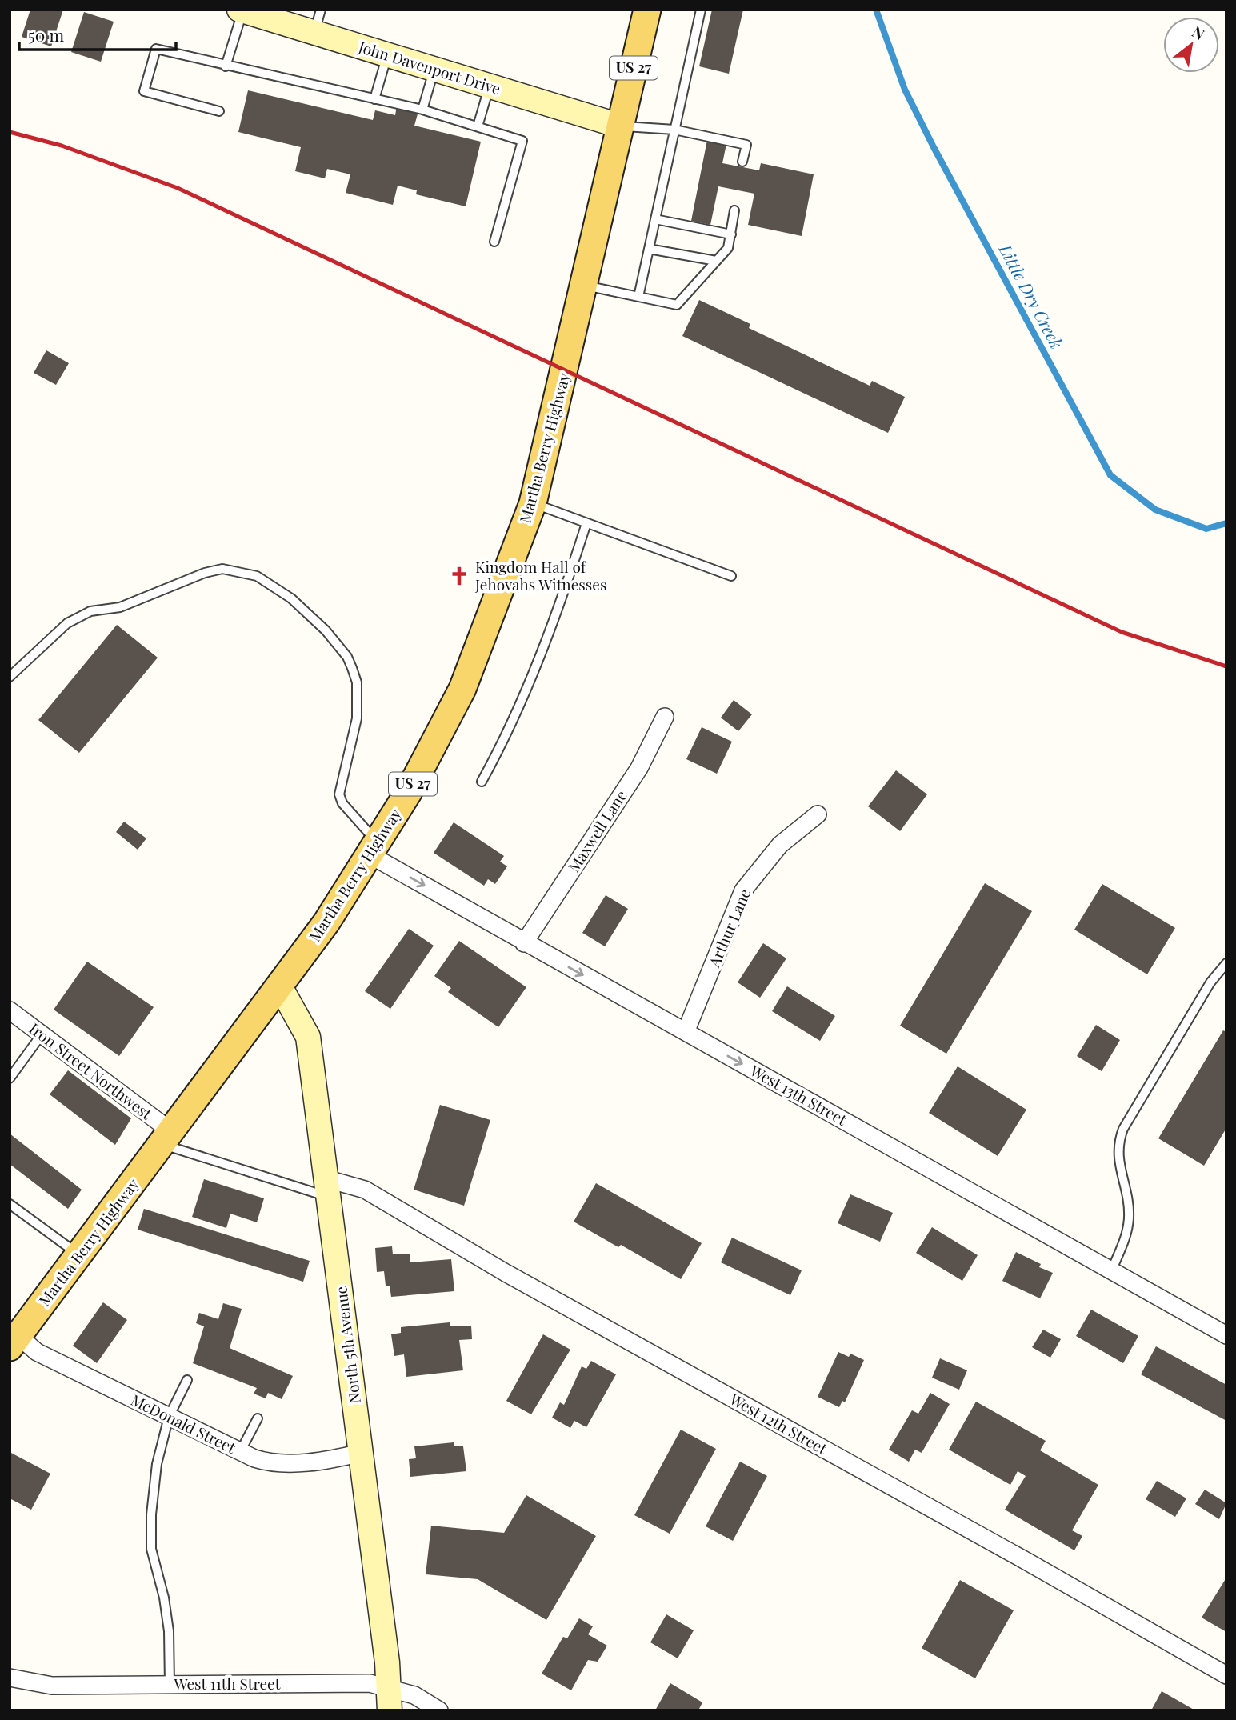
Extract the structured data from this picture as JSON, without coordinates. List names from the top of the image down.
{
  "streets": {
    "main road": ["US 27", "Martha Berry Highway"],
    "street": [
      "John Davenport Drive",
      "Maxwell Lane",
      "Arthur Lane",
      "Iron Street Northwest",
      "West 13th Street",
      "North 5th Avenue",
      "McDonald Street",
      "West 12th Street",
      "West 11th Street"
    ]
  },
  "crossings": [
    ["John Davenport Drive", "Martha Berry Highway"],
    ["Martha Berry Highway", "Iron Street Northwest"],
    ["Martha Berry Highway", "West 13th Street"],
    ["Martha Berry Highway", "North 5th Avenue"],
    ["Martha Berry Highway", "McDonald Street"],
    ["Maxwell Lane", "West 13th Street"],
    ["Arthur Lane", "West 13th Street"],
    ["North 5th Avenue", "McDonald Street"],
    ["North 5th Avenue", "West 12th Street"],
    ["North 5th Avenue", "West 11th Street"]
  ],
  "one_way": ["West 13th Street"],
  "water": ["Little Dry Creek"],
  "places": {
    "church": ["Kingdom Hall of Jehovahs Witnesses"]
  },
  "scale_bar": "50 m",
  "north": "top right"
}
